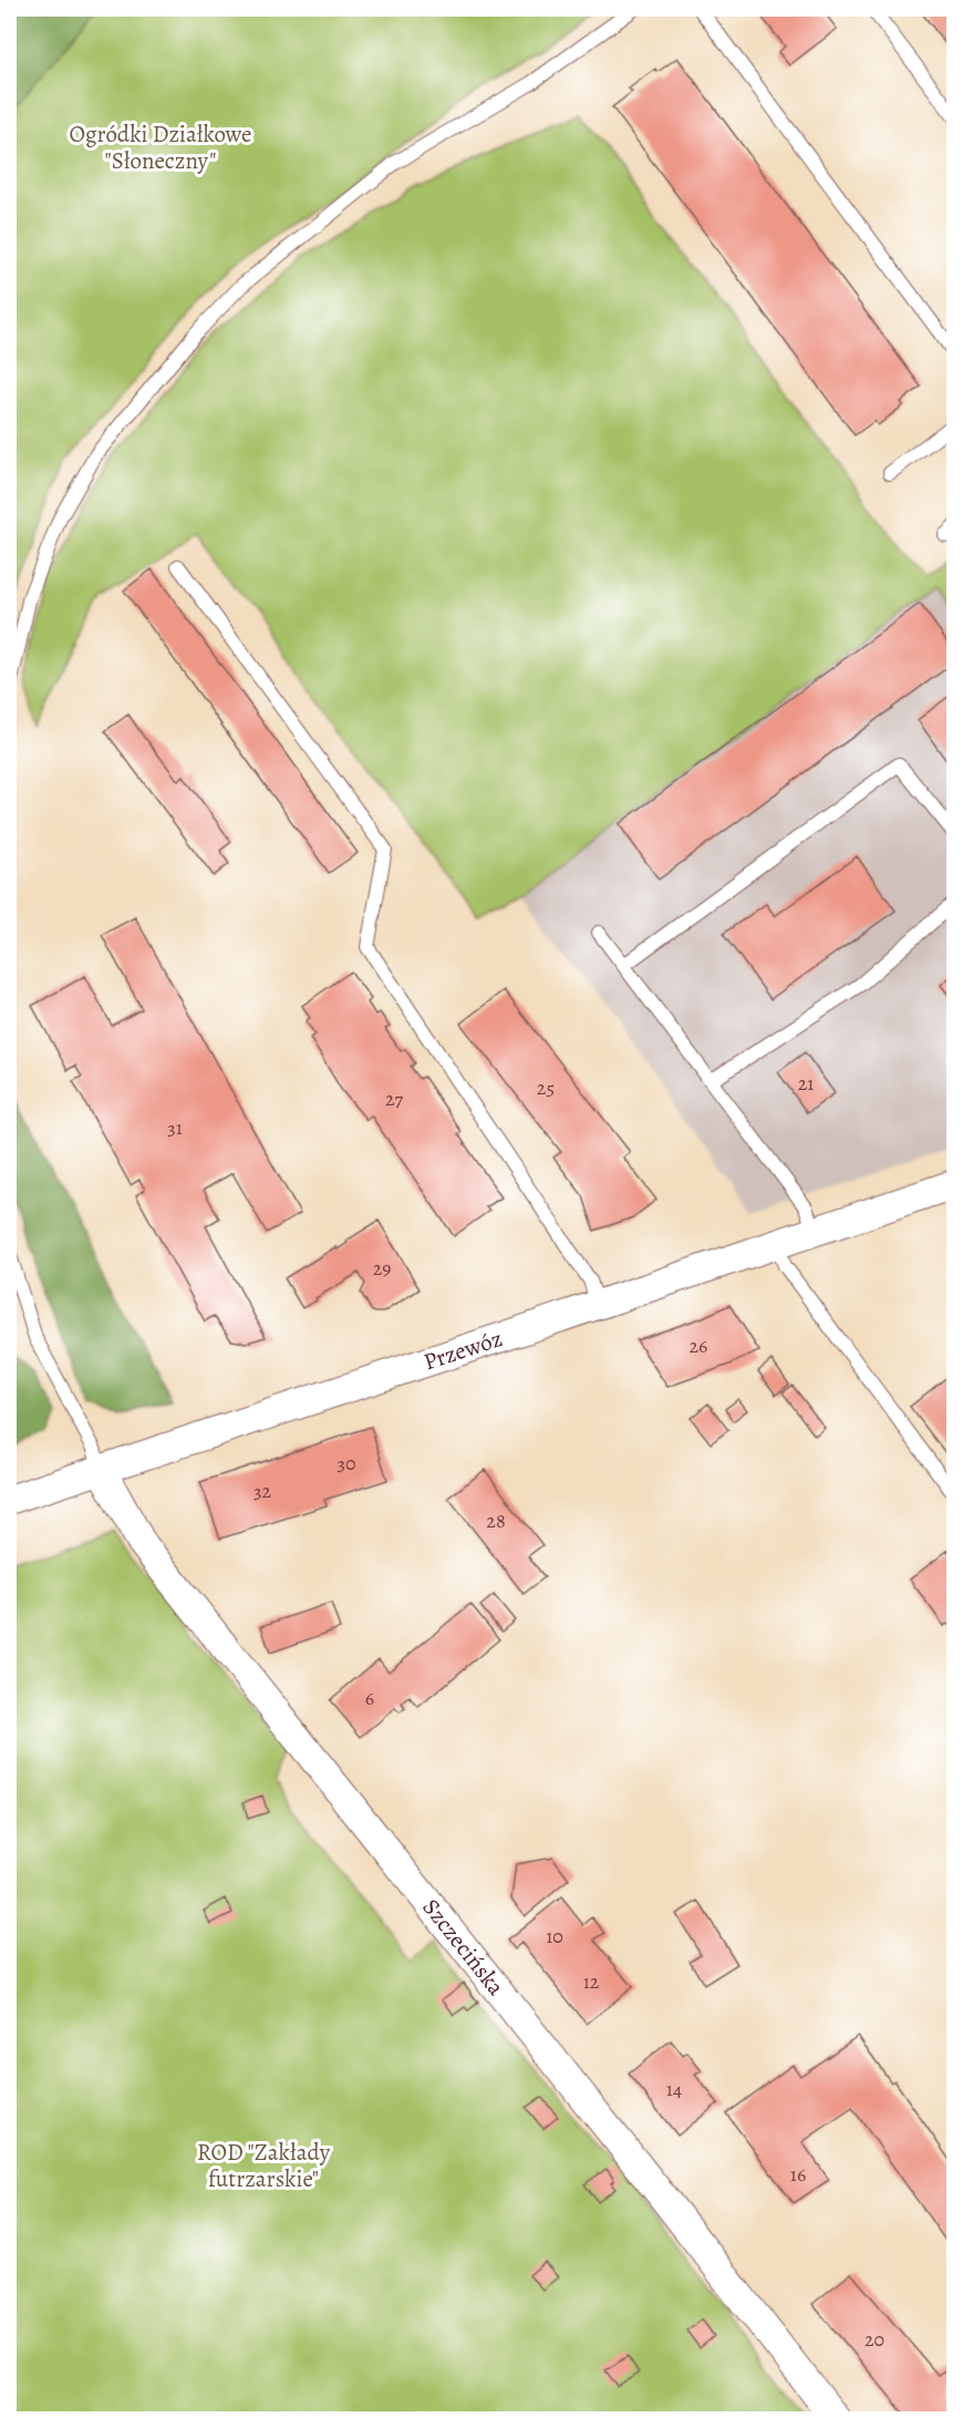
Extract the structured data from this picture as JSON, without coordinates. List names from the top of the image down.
{
  "streets": {
    "street": ["Przewóz", "Szczecińska"]
  },
  "crossings": [
    ["Przewóz", "Szczecińska"]
  ],
  "parks": ["Ogródki Działkowe \"Słoneczny\"", "ROD \"Zakłady futrzarskie\""],
  "house_numbers": [
    "21",
    "25",
    "27",
    "31",
    "29",
    "26",
    "30",
    "32",
    "28",
    "6",
    "10",
    "12",
    "14",
    "16",
    "20"
  ]
}
